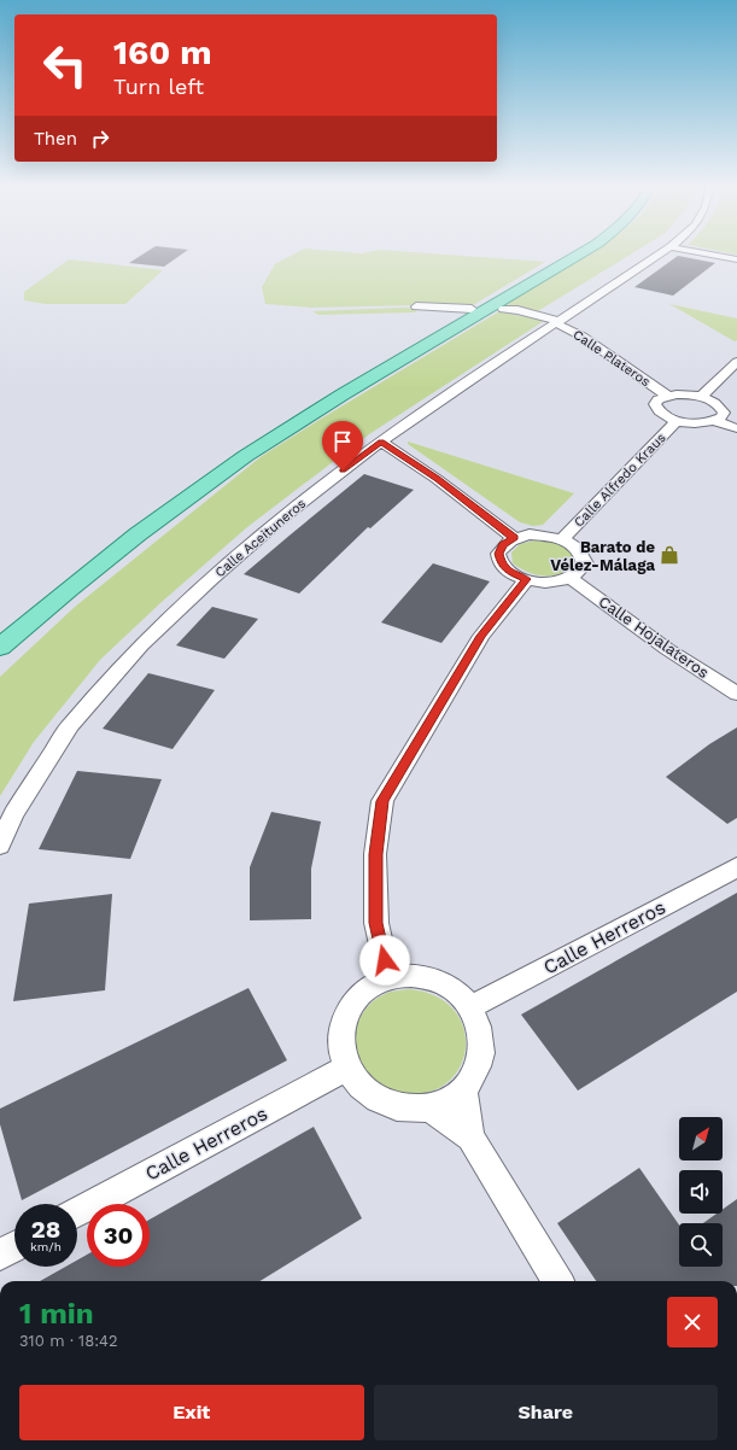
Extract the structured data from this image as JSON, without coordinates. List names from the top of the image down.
{
  "streets": {
    "street": [
      "Calle Plateros",
      "Calle Alfredo Kraus",
      "Calle Aceituneros",
      "Calle Hojalateros",
      "Calle Herreros"
    ]
  },
  "crossings": [
    ["Calle Plateros", "Calle Aceituneros"]
  ],
  "places": {
    "shop": ["Barato de Vélez-Málaga"]
  },
  "north": "top right",
  "page": {
    "turn": ["160 m", "Turn left"],
    "then": "Then",
    "speed": "28 km/h",
    "limit": "30",
    "heading": ["1 min", "310 m · 18:42"],
    "buttons": ["Exit", "Share"]
  }
}
